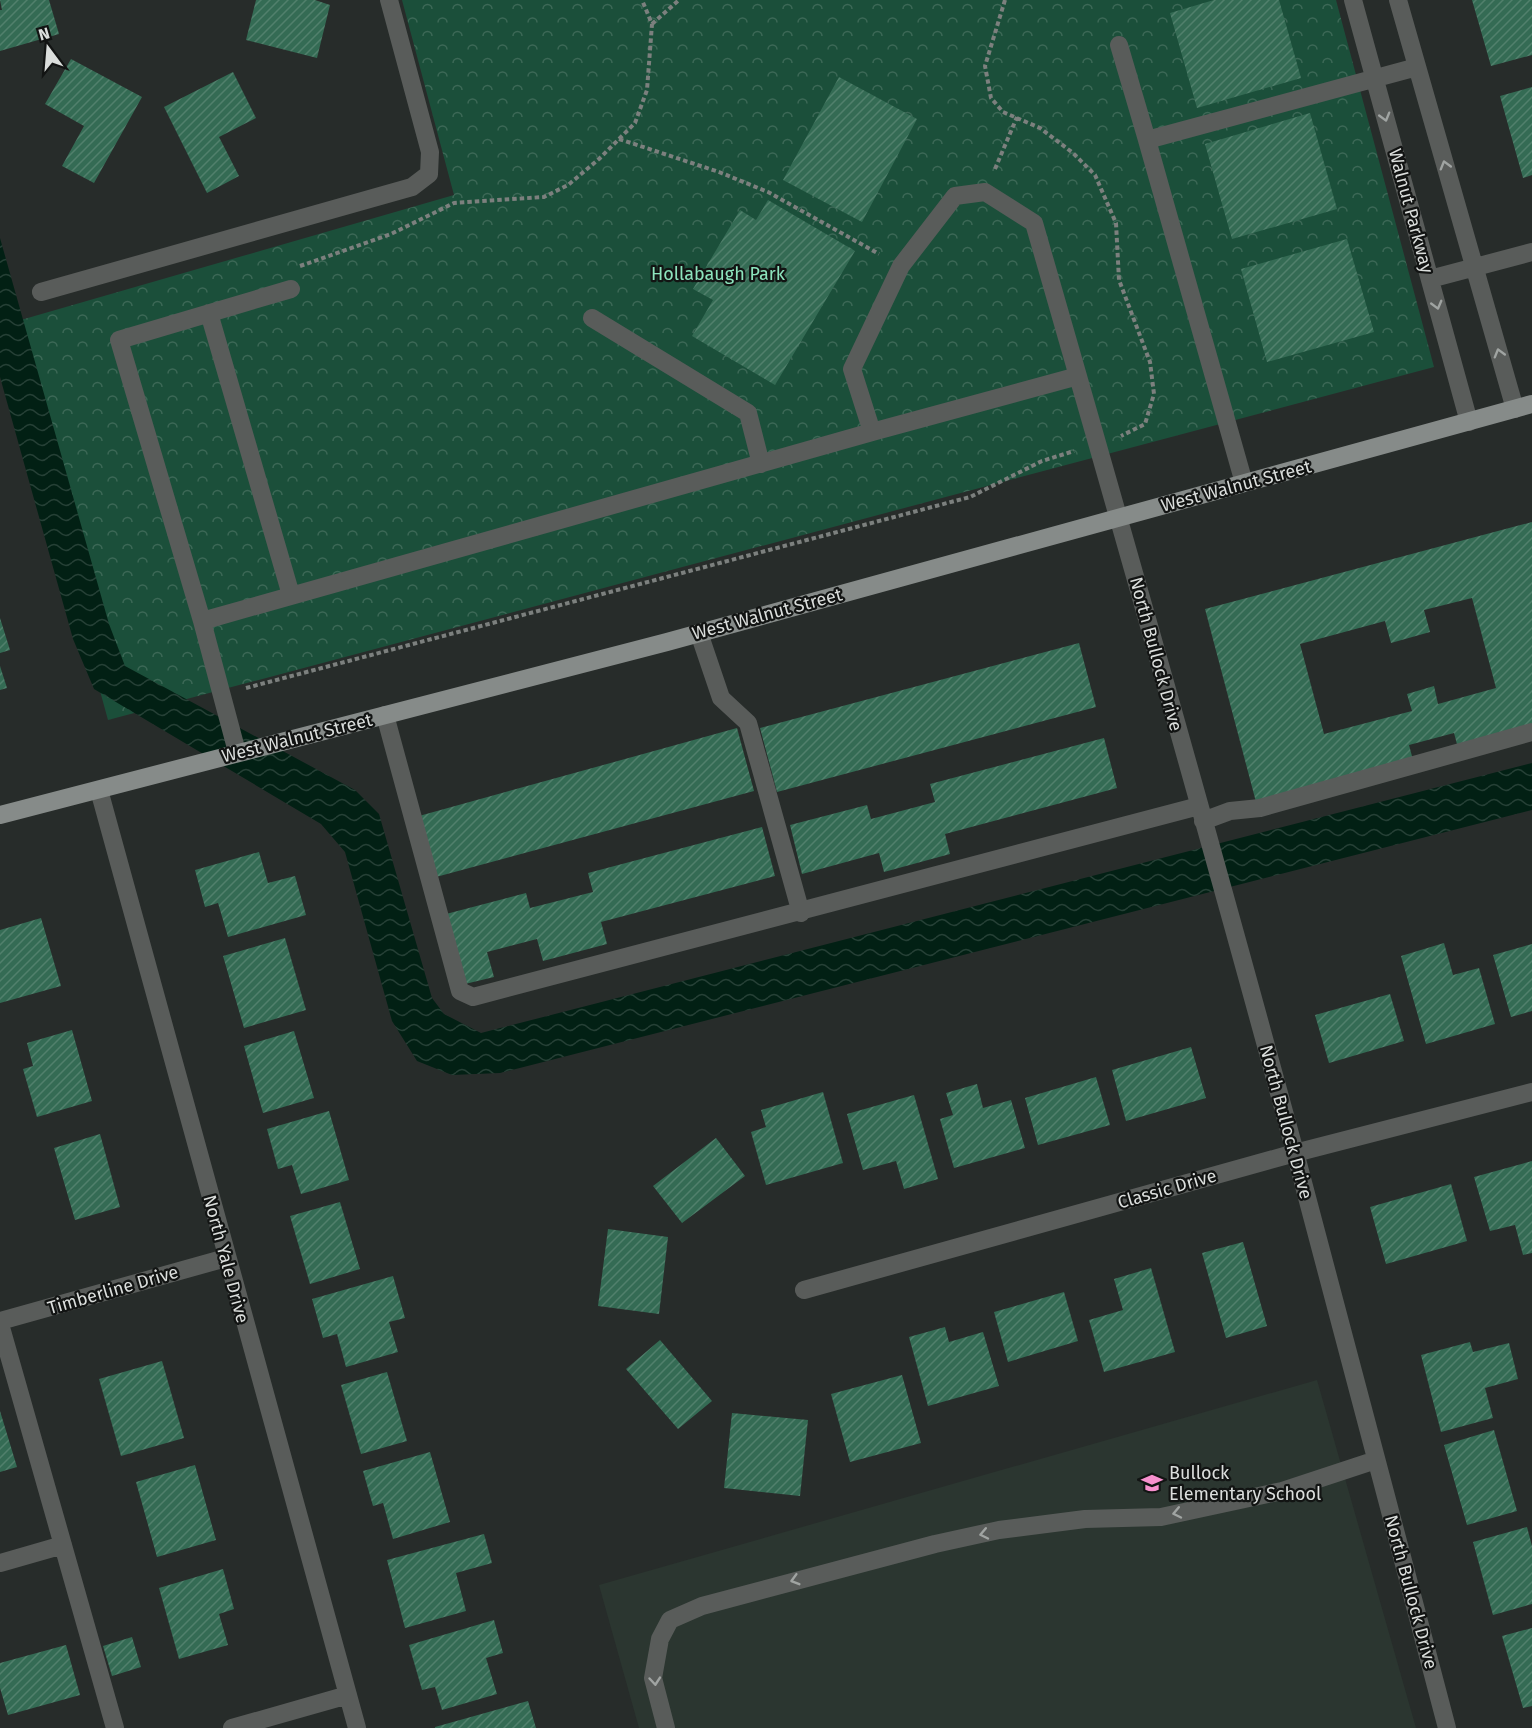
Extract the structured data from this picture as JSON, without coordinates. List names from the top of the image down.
{
  "streets": {
    "main road": ["West Walnut Street"],
    "street": [
      "Walnut Parkway",
      "North Bullock Drive",
      "Classic Drive",
      "North Yale Drive",
      "Timberline Drive"
    ]
  },
  "crossings": [
    ["Walnut Parkway", "West Walnut Street"],
    ["West Walnut Street", "North Bullock Drive"],
    ["West Walnut Street", "North Yale Drive"],
    ["North Bullock Drive", "Classic Drive"],
    ["North Yale Drive", "Timberline Drive"]
  ],
  "parks": ["Hollabaugh Park"],
  "places": {
    "school or university": ["Bullock Elementary School"]
  },
  "north": "top"
}
